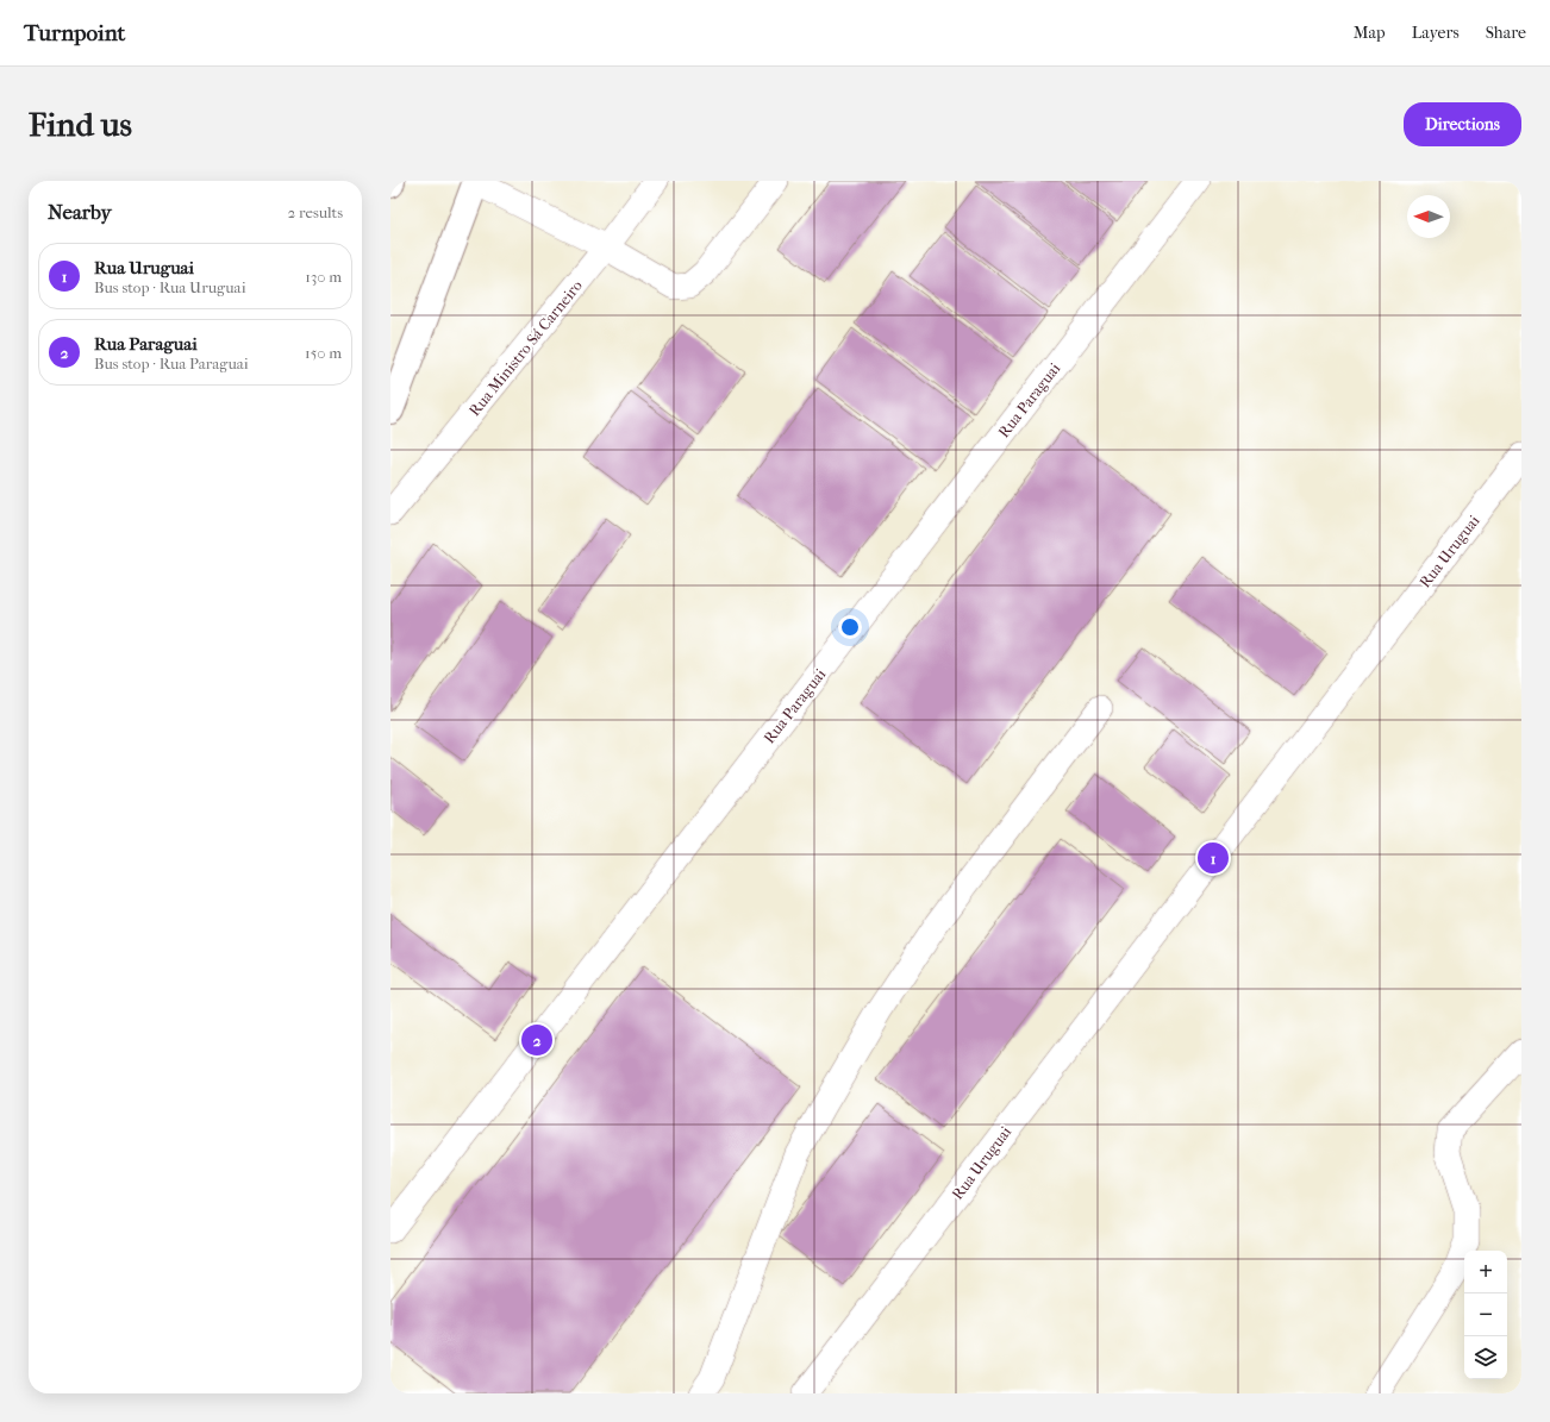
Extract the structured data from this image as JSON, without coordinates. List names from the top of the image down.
{
  "streets": {
    "street": ["Rua Ministro Sá Carneiro", "Rua Paraguai", "Rua Uruguai"]
  },
  "north": "left",
  "page": {
    "header": "Turnpoint",
    "nav": ["Map", "Layers", "Share"],
    "buttons": "Directions",
    "title": "Find us",
    "heading": ["Nearby", "2 results"],
    "list": [
      {
        "mark": "1",
        "name": "Rua Uruguai",
        "note": "Bus stop · Rua Uruguai",
        "value": "130 m"
      },
      {
        "mark": "2",
        "name": "Rua Paraguai",
        "note": "Bus stop · Rua Paraguai",
        "value": "150 m"
      }
    ],
    "pins": ["1", "2"],
    "map_buttons": ["+", "−"]
  }
}
